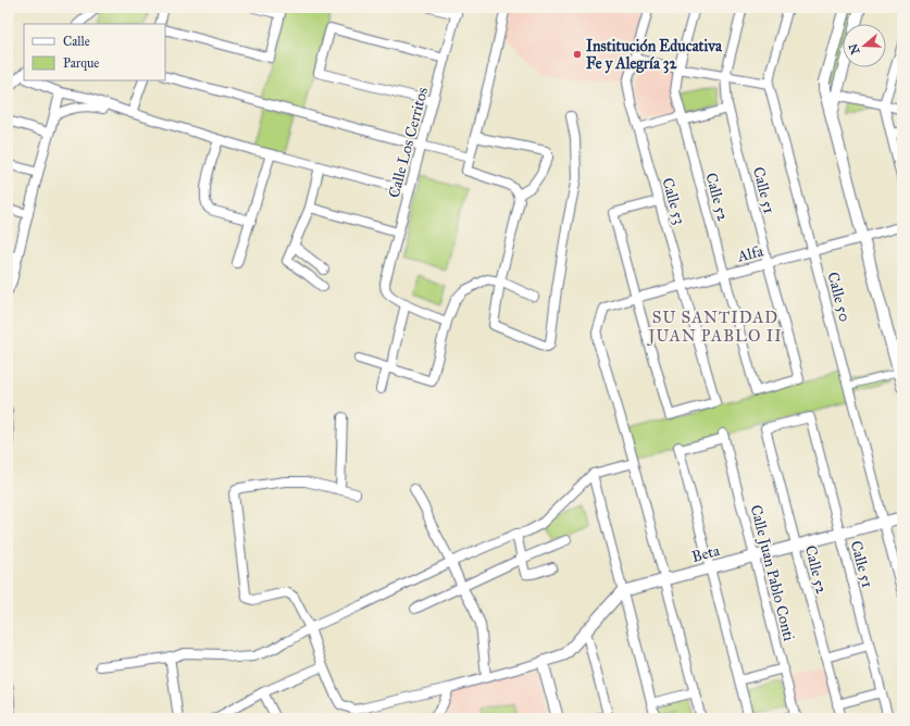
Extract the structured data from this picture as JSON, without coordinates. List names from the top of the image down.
{
  "streets": {
    "street": [
      "Calle Los Cerritos",
      "Calle 51",
      "Calle 52",
      "Calle 53",
      "Alfa",
      "Calle 50",
      "Beta",
      "Calle Juan Pablo Conti"
    ]
  },
  "crossings": [
    ["Calle 51", "Calle 52"],
    ["Calle 51", "Alfa"],
    ["Calle 51", "Beta"],
    ["Calle 52", "Alfa"],
    ["Calle 52", "Beta"],
    ["Calle 53", "Alfa"],
    ["Alfa", "Calle 50"],
    ["Calle 50", "Beta"],
    ["Beta", "Calle Juan Pablo Conti"]
  ],
  "districts": ["SU SANTIDAD JUAN PABLO II"],
  "places": ["Institución Educativa Fe y Alegría 32"],
  "legend": ["Calle", "Parque"],
  "north": "left"
}
